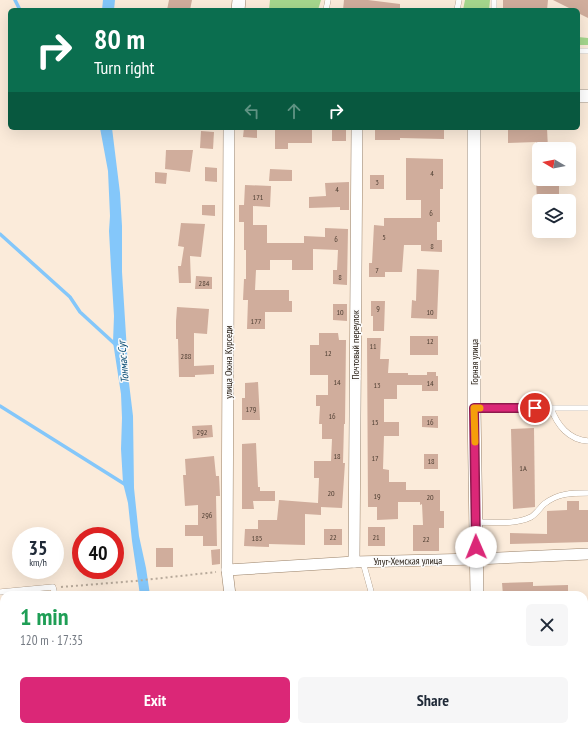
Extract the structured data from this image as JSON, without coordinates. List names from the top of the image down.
{
  "streets": {
    "street": [
      "Почтовый переулок",
      "улица Оюна Курседи",
      "Горная улица",
      "Улуг-Хемская улица"
    ]
  },
  "crossings": [
    ["Почтовый переулок", "Улуг-Хемская улица"],
    ["улица Оюна Курседи", "Улуг-Хемская улица"],
    ["Горная улица", "Улуг-Хемская улица"]
  ],
  "water": ["Тонмас-Суг"],
  "house_numbers": [
    "4",
    "3",
    "4",
    "171",
    "6",
    "5",
    "6",
    "8",
    "7",
    "8",
    "284",
    "9",
    "10",
    "10",
    "177",
    "12",
    "11",
    "12",
    "288",
    "14",
    "14",
    "13",
    "179",
    "16",
    "15",
    "16",
    "292",
    "18",
    "17",
    "18",
    "1А",
    "20",
    "19",
    "20",
    "296",
    "22",
    "21",
    "185",
    "22"
  ],
  "north": "left",
  "page": {
    "turn": ["80 m", "Turn right"],
    "speed": "35 km/h",
    "limit": "40",
    "heading": ["1 min", "120 m · 17:35"],
    "buttons": ["Exit", "Share"]
  }
}
